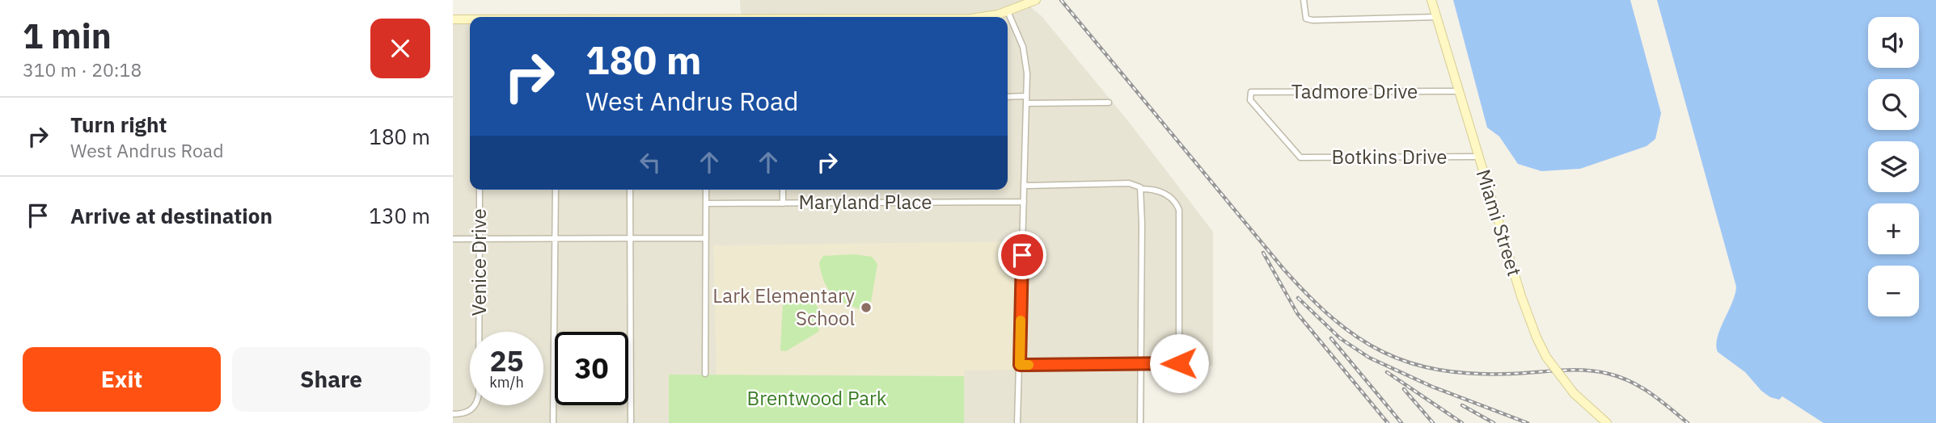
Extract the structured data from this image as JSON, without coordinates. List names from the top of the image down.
{
  "streets": {
    "street": [
      "Tadmore Drive",
      "Botkins Drive",
      "Maryland Place",
      "Miami Street",
      "Venice Drive"
    ]
  },
  "crossings": [
    ["Tadmore Drive", "Botkins Drive"],
    ["Tadmore Drive", "Miami Street"],
    ["Botkins Drive", "Miami Street"]
  ],
  "parks": ["Brentwood Park"],
  "places": ["Lark Elementary School"],
  "page": {
    "heading": ["1 min", "310 m · 20:18"],
    "map_buttons": ["+", "−"],
    "turn": ["180 m", "West Andrus Road"],
    "list": [
      {
        "name": "Turn right",
        "note": "West Andrus Road",
        "value": "180 m"
      },
      {
        "name": "Arrive at destination",
        "value": "130 m"
      }
    ],
    "speed": "25 km/h",
    "limit": "30",
    "buttons": ["Exit", "Share"]
  }
}
